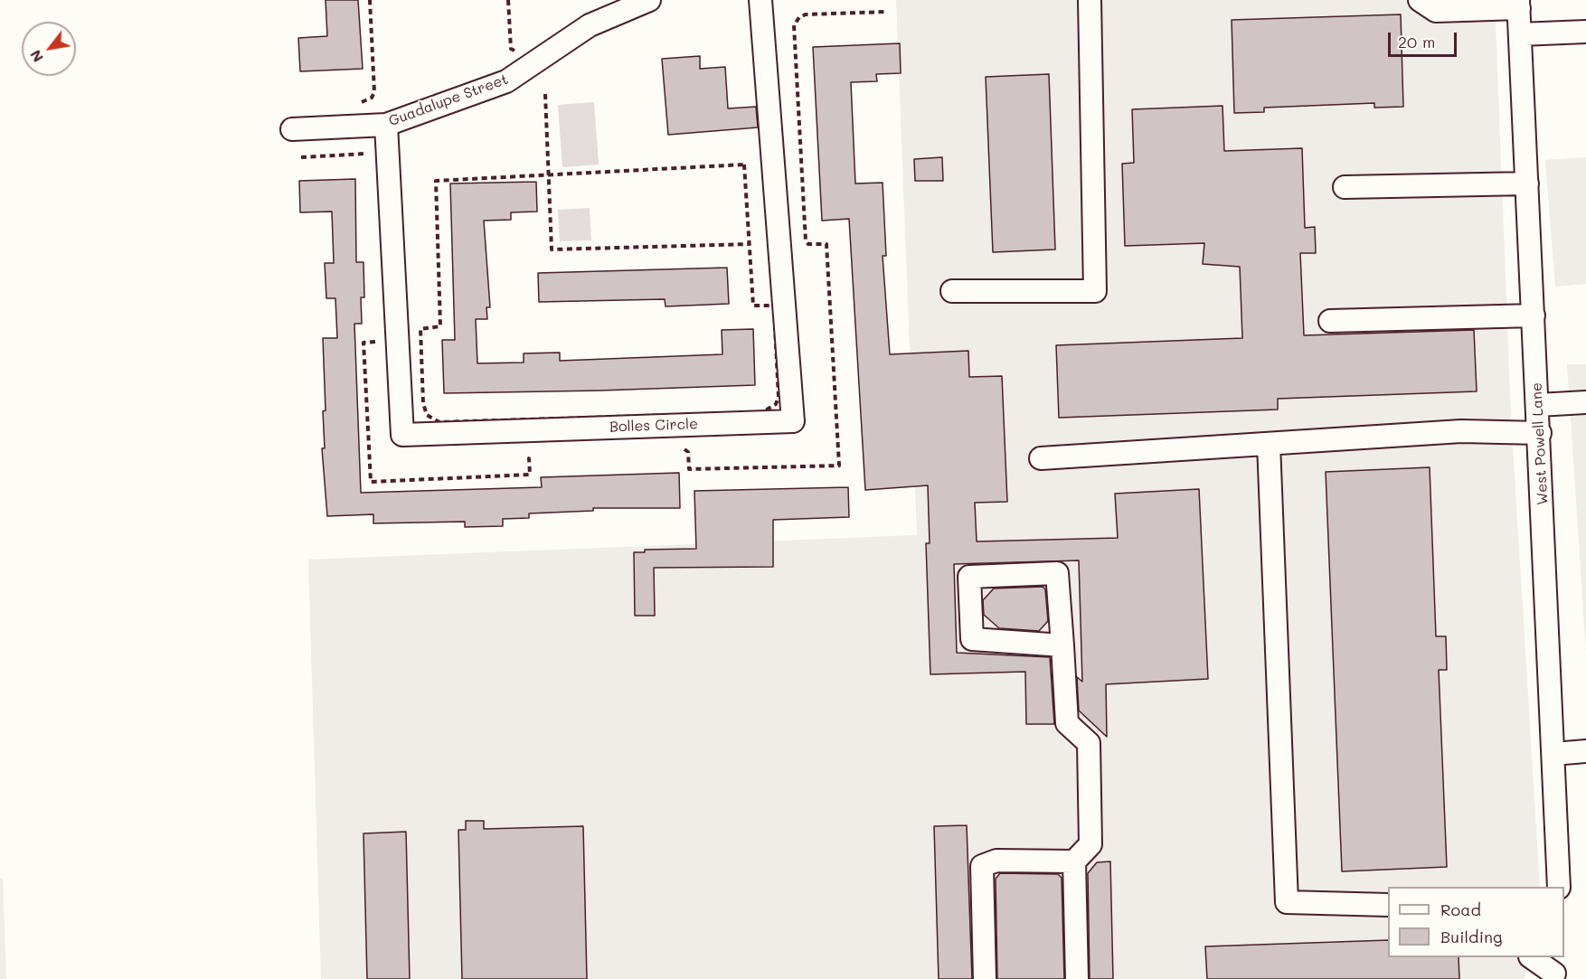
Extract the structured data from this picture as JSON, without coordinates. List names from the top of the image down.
{
  "streets": {
    "street": ["Guadalupe Street", "Bolles Circle", "West Powell Lane"]
  },
  "crossings": [
    ["Guadalupe Street", "Bolles Circle"]
  ],
  "legend": ["Road", "Building"],
  "scale_bar": "20 m",
  "north": "bottom left"
}
